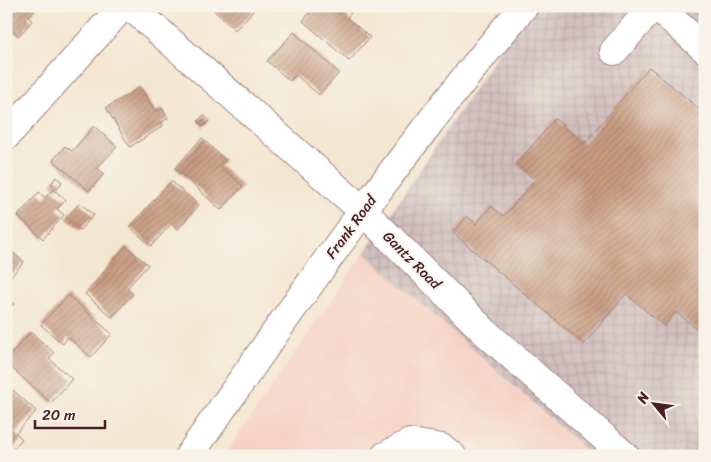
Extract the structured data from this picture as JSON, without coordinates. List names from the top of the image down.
{
  "streets": {
    "main road": ["Frank Road", "Gantz Road"]
  },
  "crossings": [
    ["Frank Road", "Gantz Road"]
  ],
  "scale_bar": "20 m",
  "north": "top left"
}
